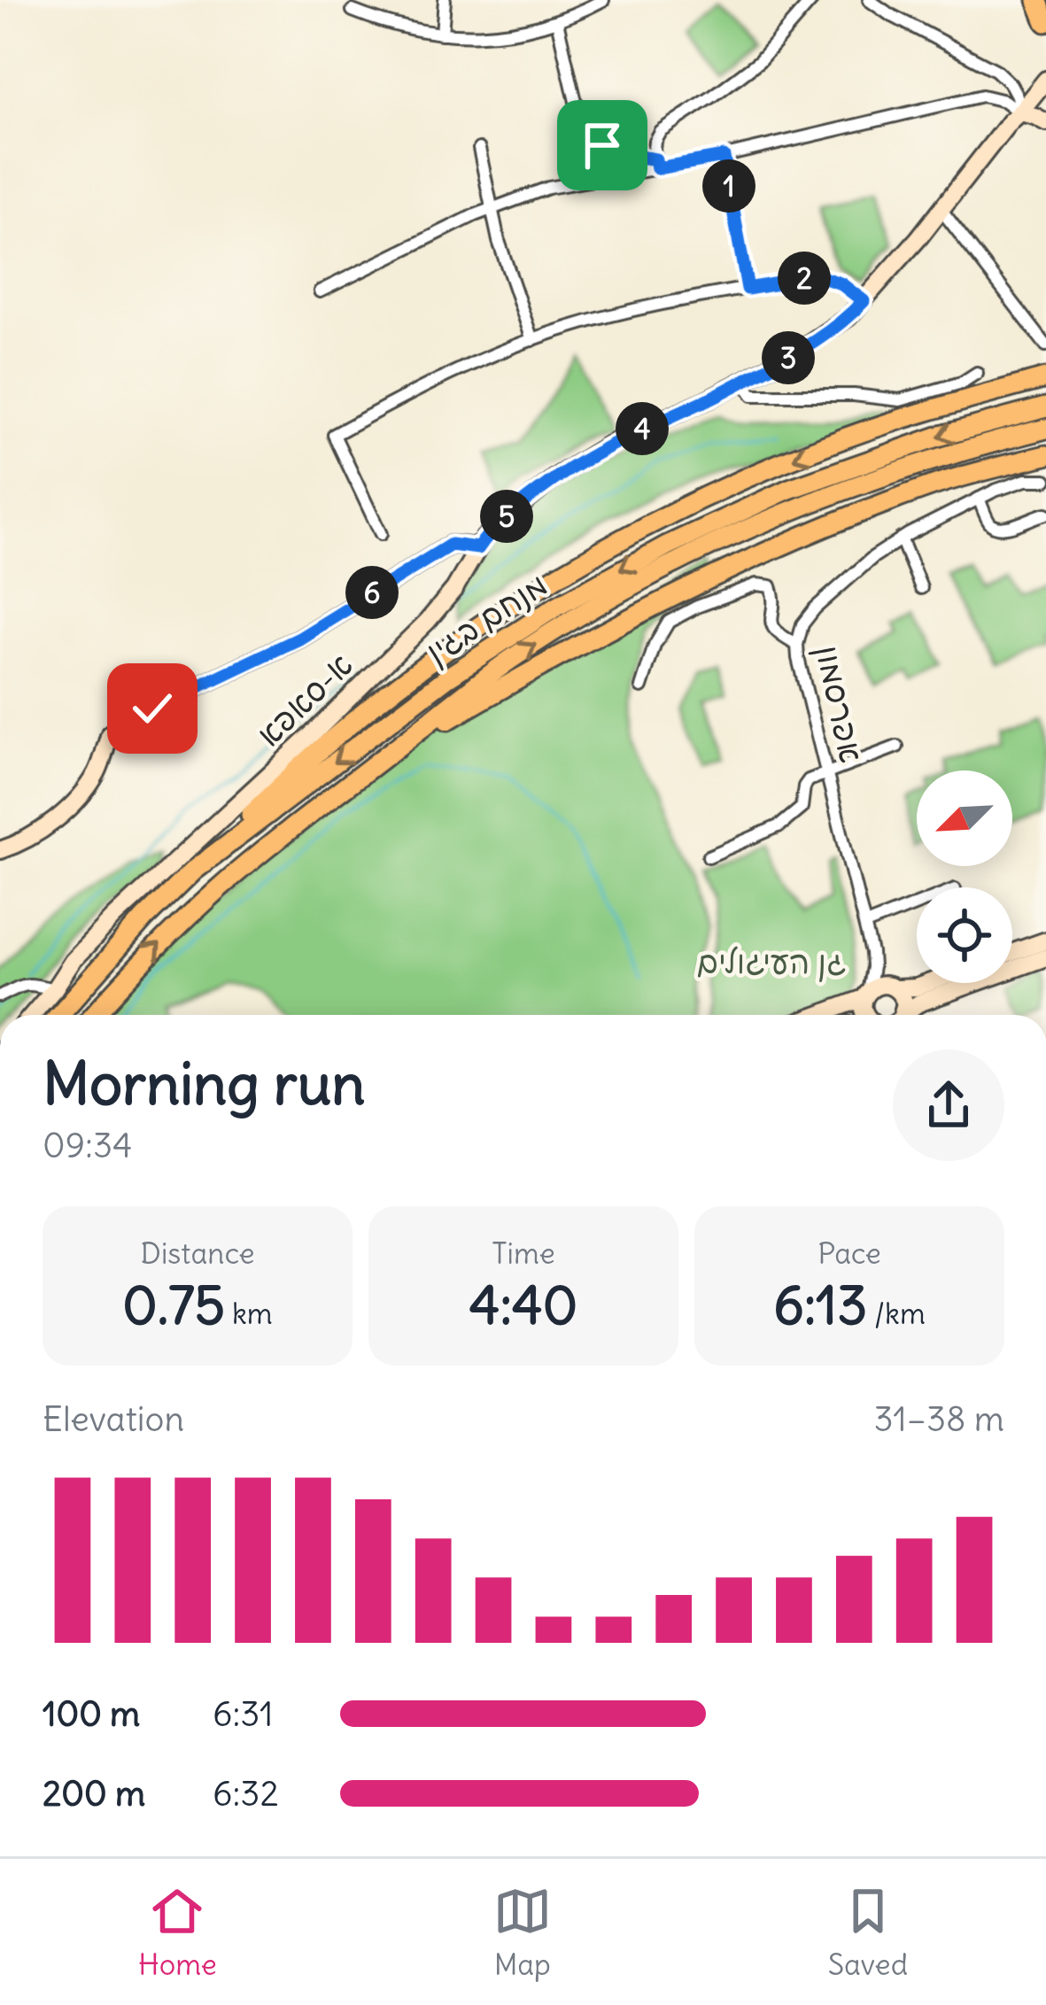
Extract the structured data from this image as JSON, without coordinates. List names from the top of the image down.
{
  "streets": {
    "highway": ["מנחם בגין"],
    "street": ["א-סאפא", "אפרסמון"]
  },
  "parks": ["גן העיגולים"],
  "north": "bottom left",
  "page": {
    "pins": [
      "1",
      "2",
      "3",
      "4",
      "5",
      "6"
    ],
    "heading": ["Morning run", "09:34"],
    "stats": [
      ["Distance", "0.75 km"],
      ["Time", "4:40"],
      ["Pace", "6:13 /km"]
    ],
    "chart": ["Elevation", "31–38 m"],
    "list": [
      {
        "name": "100 m",
        "note": "6:31"
      },
      {
        "name": "200 m",
        "note": "6:32"
      }
    ],
    "tabs": ["Home", "Map", "Saved"]
  }
}
